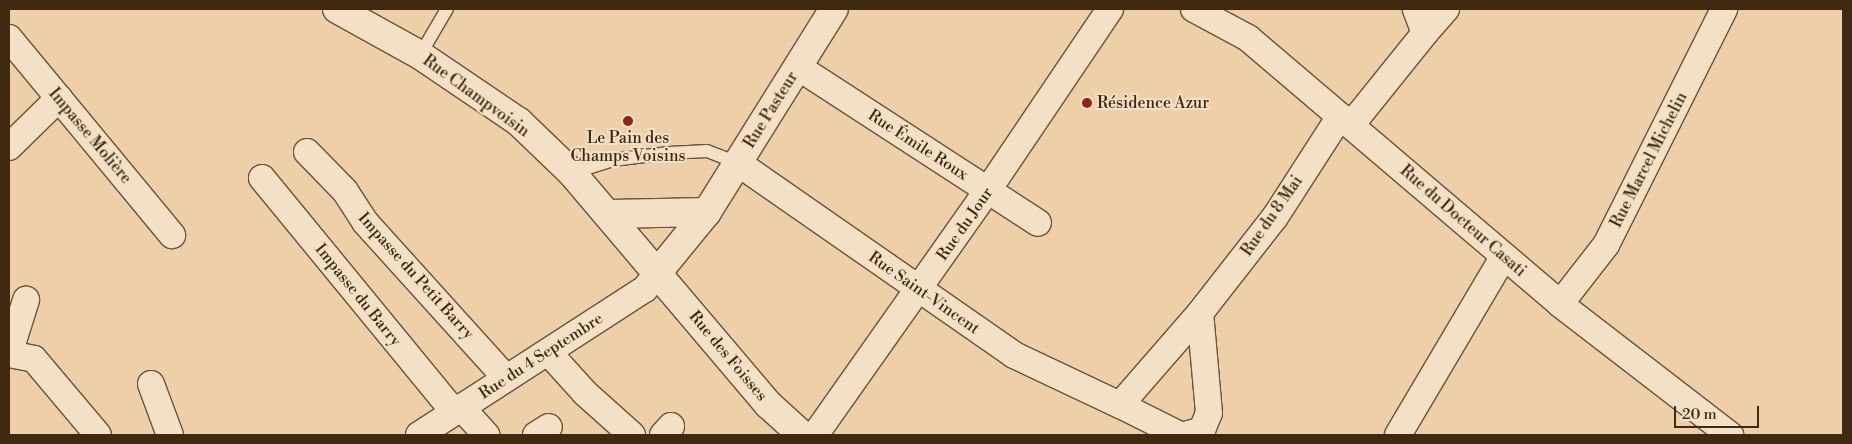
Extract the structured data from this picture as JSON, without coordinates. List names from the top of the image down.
{
  "streets": {
    "main road": ["Rue Champvoisin", "Rue Pasteur", "Rue des Foisses"],
    "street": [
      "Impasse Molière",
      "Rue Émile Roux",
      "Rue Marcel Michelin",
      "Rue du 8 Mai",
      "Rue du Docteur Casati",
      "Rue du Jour",
      "Impasse du Petit Barry",
      "Rue Saint-Vincent",
      "Impasse du Barry",
      "Rue du 4 Septembre"
    ]
  },
  "crossings": [
    ["Rue Champvoisin", "Rue Pasteur"],
    ["Rue Champvoisin", "Rue du 4 Septembre"],
    ["Rue Champvoisin", "Rue des Foisses"],
    ["Rue Pasteur", "Rue Émile Roux"],
    ["Rue Pasteur", "Rue Saint-Vincent"],
    ["Rue Pasteur", "Rue du 4 Septembre"],
    ["Rue Pasteur", "Rue des Foisses"],
    ["Rue Émile Roux", "Rue du Jour"],
    ["Rue Marcel Michelin", "Rue du Docteur Casati"],
    ["Rue du 8 Mai", "Rue du Docteur Casati"],
    ["Rue du 8 Mai", "Rue Saint-Vincent"],
    ["Rue du Jour", "Rue Saint-Vincent"],
    ["Impasse du Petit Barry", "Rue du 4 Septembre"],
    ["Impasse du Barry", "Rue du 4 Septembre"],
    ["Rue du 4 Septembre", "Rue des Foisses"]
  ],
  "places": ["Résidence Azur", "Le Pain des Champs Voisins"],
  "scale_bar": "20 m"
}
